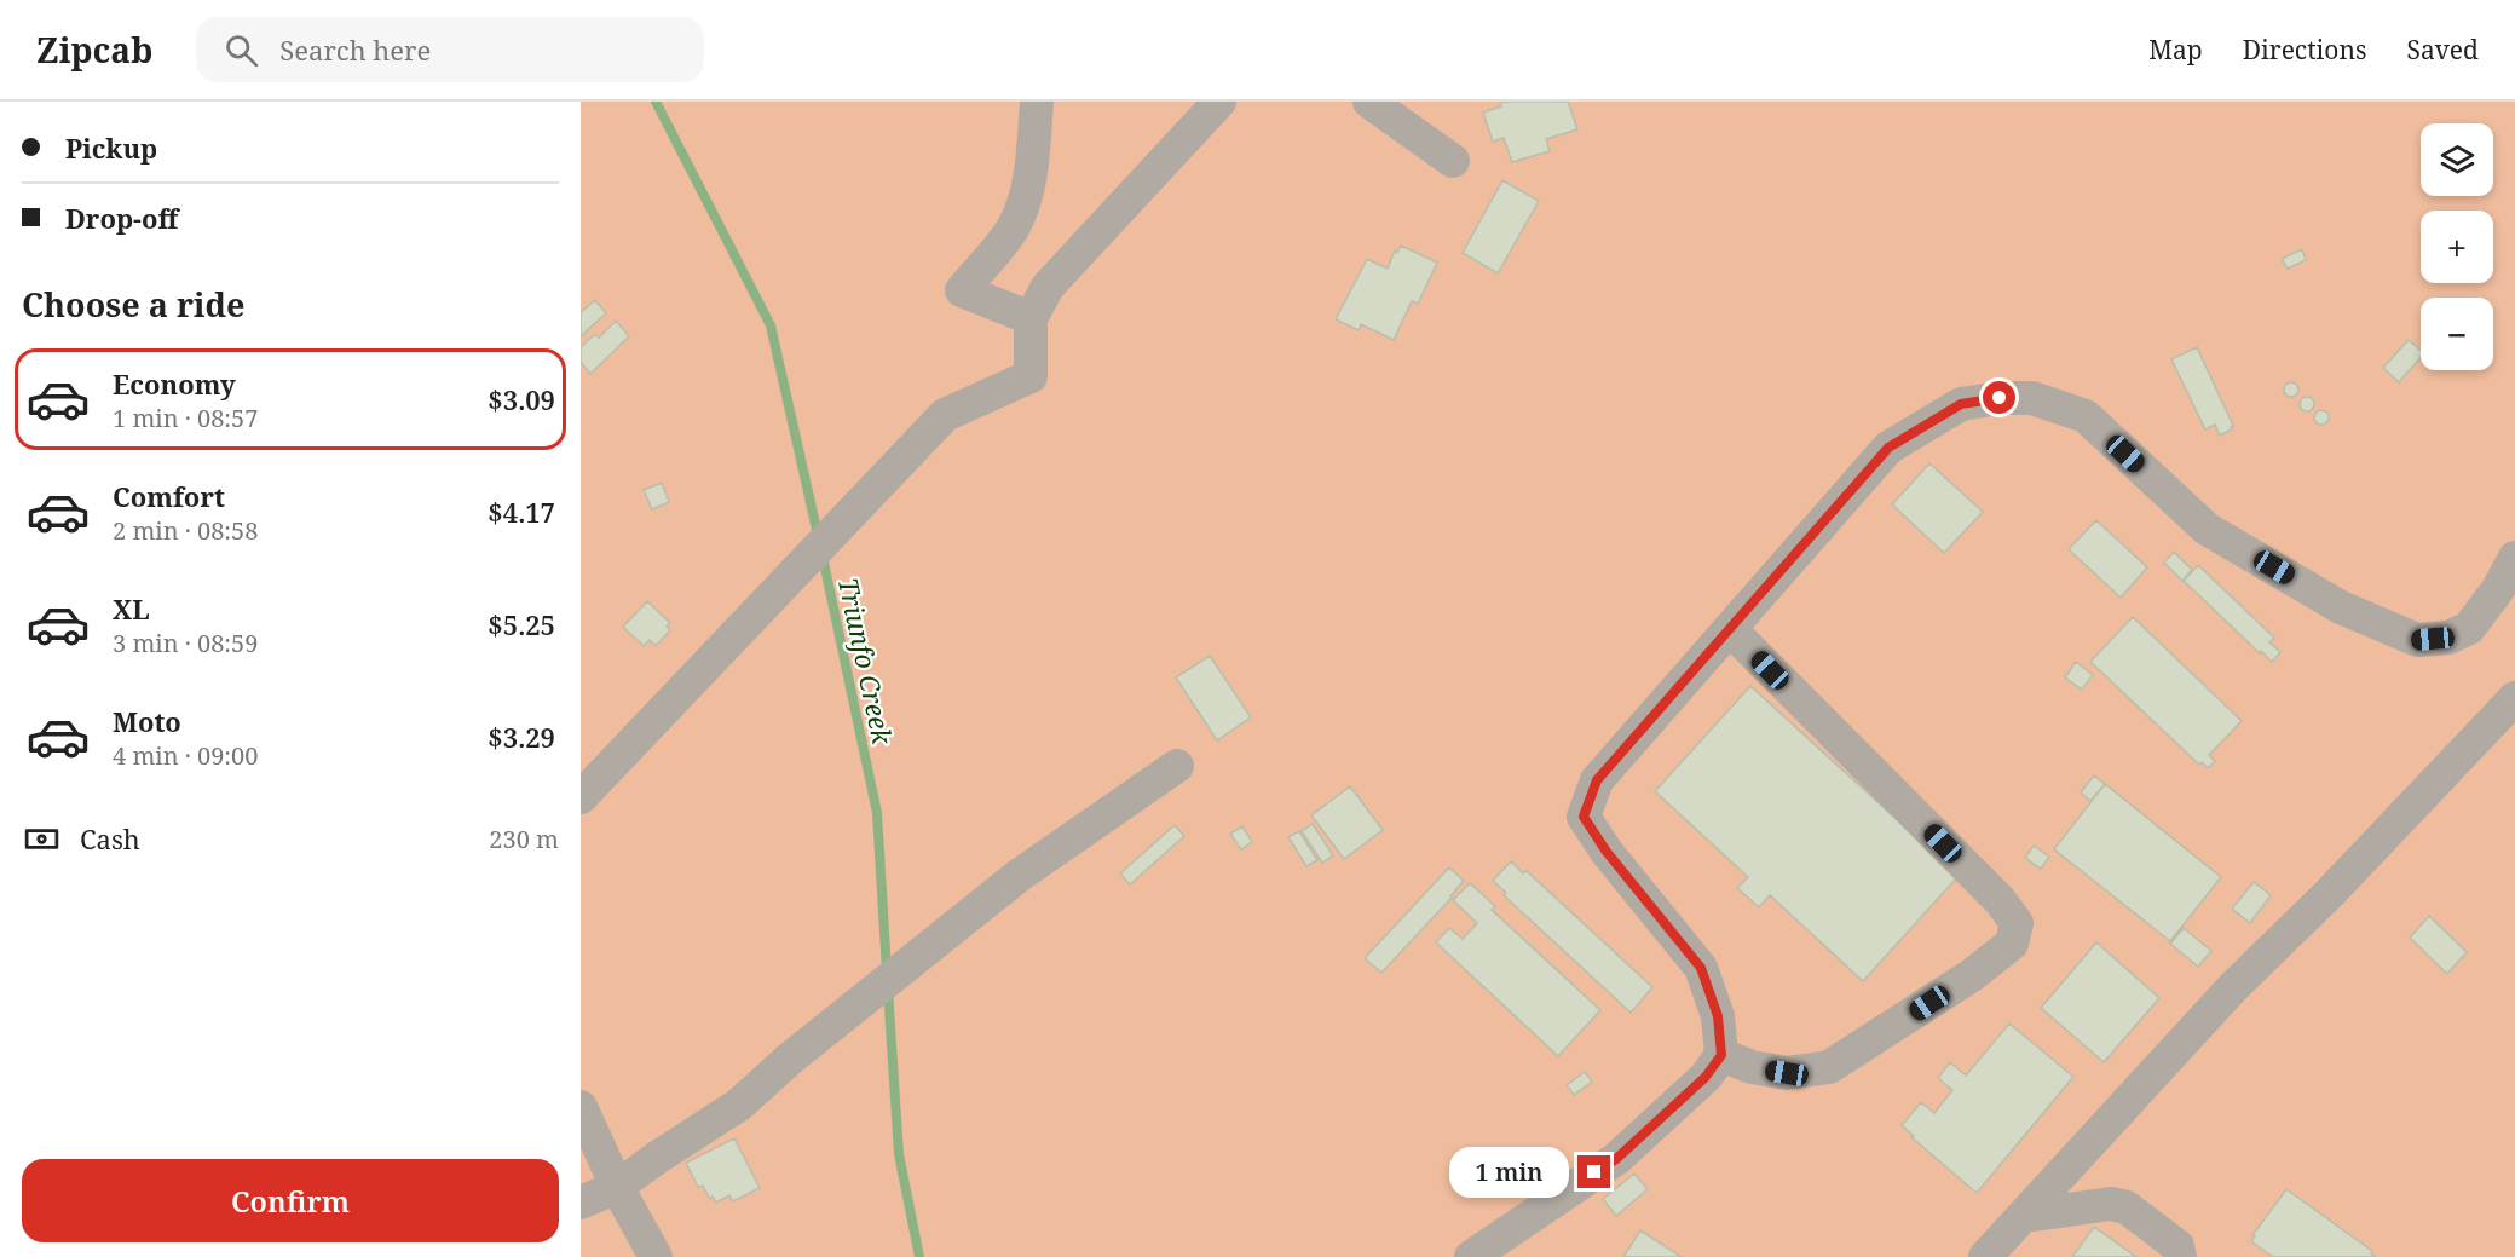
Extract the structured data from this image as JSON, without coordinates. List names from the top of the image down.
{
  "water": ["Triunfo Creek"],
  "page": {
    "header": "Zipcab",
    "search": "Search here",
    "nav": ["Map", "Directions", "Saved"],
    "banner": ["Pickup", "Drop-off"],
    "map_buttons": ["+", "−"],
    "heading": "Choose a ride",
    "list": [
      {
        "name": "Economy",
        "note": "1 min · 08:57",
        "value": "$3.09"
      },
      {
        "name": "Comfort",
        "note": "2 min · 08:58",
        "value": "$4.17"
      },
      {
        "name": "XL",
        "note": "3 min · 08:59",
        "value": "$5.25"
      },
      {
        "name": "Moto",
        "note": "4 min · 09:00",
        "value": "$3.29"
      }
    ],
    "pay": ["Cash", "230 m"],
    "buttons": "Confirm",
    "bubble": "1 min"
  }
}
